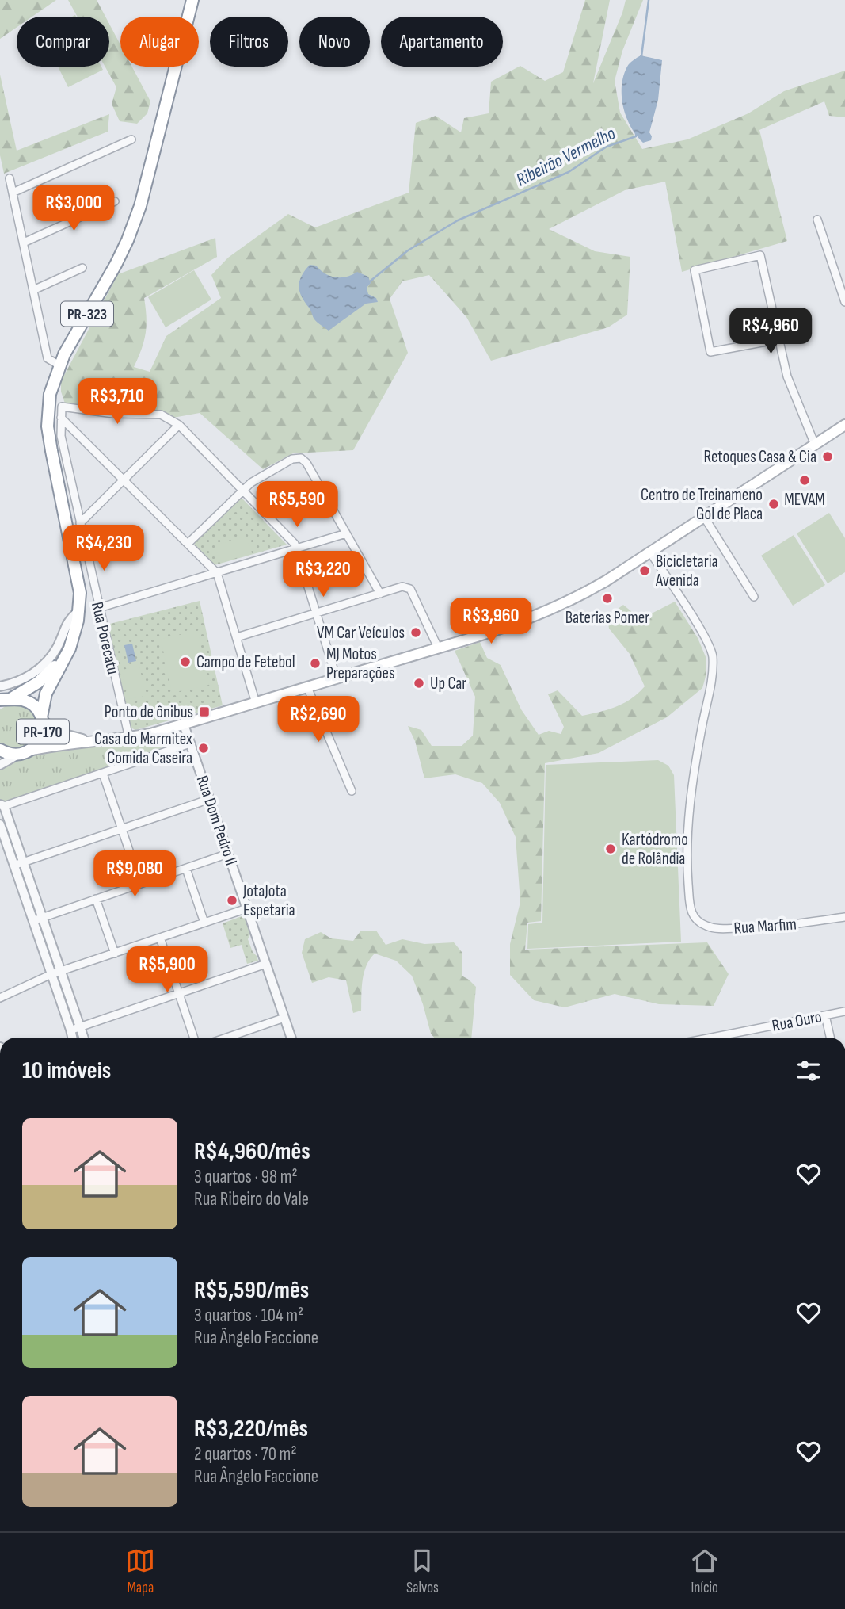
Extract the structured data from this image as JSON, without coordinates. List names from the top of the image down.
{
  "streets": {
    "highway": ["PR-323", "PR-170"],
    "street": [
      "Rua Porecatu",
      "Rua Dom Pedro II",
      "Rua Marfim",
      "Rua Ouro"
    ]
  },
  "crossings": [
    ["PR-323", "PR-170"]
  ],
  "water": ["Ribeirão Vermelho"],
  "places": {
    "other": [
      "Retoques Casa & Cia",
      "MEVAM",
      "Centro de Treinameno Gol de Placa",
      "Bicicletaria Avenida",
      "Baterias Pomer",
      "VM Car Veículos",
      "Campo de Fetebol",
      "MJ Motos Preparações",
      "Up Car",
      "Casa do Marmitex Comida Caseira",
      "Kartódromo de Rolândia",
      "JotaJota Espetaria"
    ],
    "transit": ["Ponto de ônibus"]
  },
  "page": {
    "chip": [
      "Comprar",
      "Alugar",
      "Filtros",
      "Novo",
      "Apartamento"
    ],
    "price": [
      "R$3,000",
      "R$4,960",
      "R$3,710",
      "R$5,590",
      "R$4,230",
      "R$3,220",
      "R$3,960",
      "R$2,690",
      "R$9,080",
      "R$5,900"
    ],
    "heading": "10 imóveis",
    "list": [
      {
        "name": "R$4,960/mês",
        "note": "3 quartos · 98 m² · Rua Ribeiro do Vale"
      },
      {
        "name": "R$5,590/mês",
        "note": "3 quartos · 104 m² · Rua Ângelo Faccione"
      },
      {
        "name": "R$3,220/mês",
        "note": "2 quartos · 70 m² · Rua Ângelo Faccione"
      }
    ],
    "tabs": ["Mapa", "Salvos", "Início"]
  }
}
